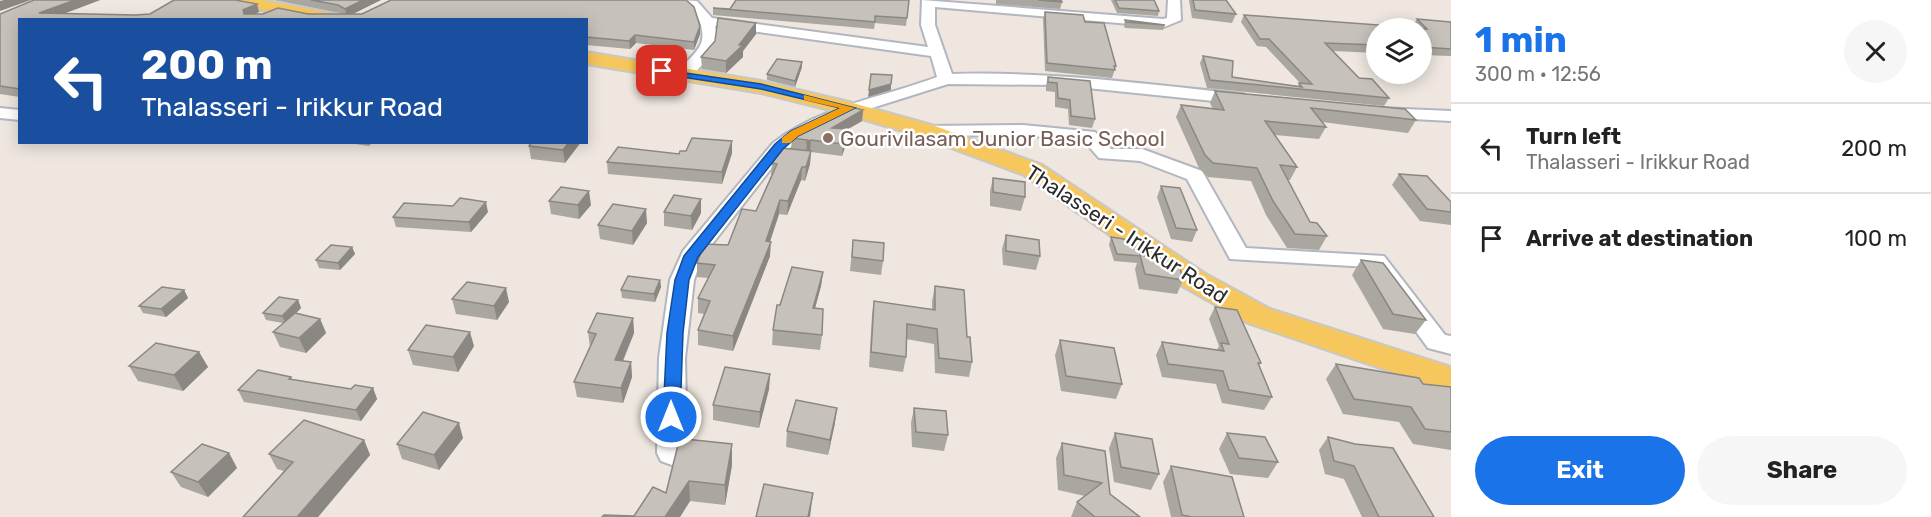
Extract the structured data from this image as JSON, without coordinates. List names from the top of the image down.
{
  "streets": {
    "main road": ["Thalasseri - Irikkur Road"]
  },
  "places": ["Gourivilasam Junior Basic School"],
  "page": {
    "heading": ["1 min", "300 m · 12:56"],
    "turn": ["200 m", "Thalasseri - Irikkur Road"],
    "list": [
      {
        "name": "Turn left",
        "note": "Thalasseri - Irikkur Road",
        "value": "200 m"
      },
      {
        "name": "Arrive at destination",
        "value": "100 m"
      }
    ],
    "buttons": ["Exit", "Share"]
  }
}
